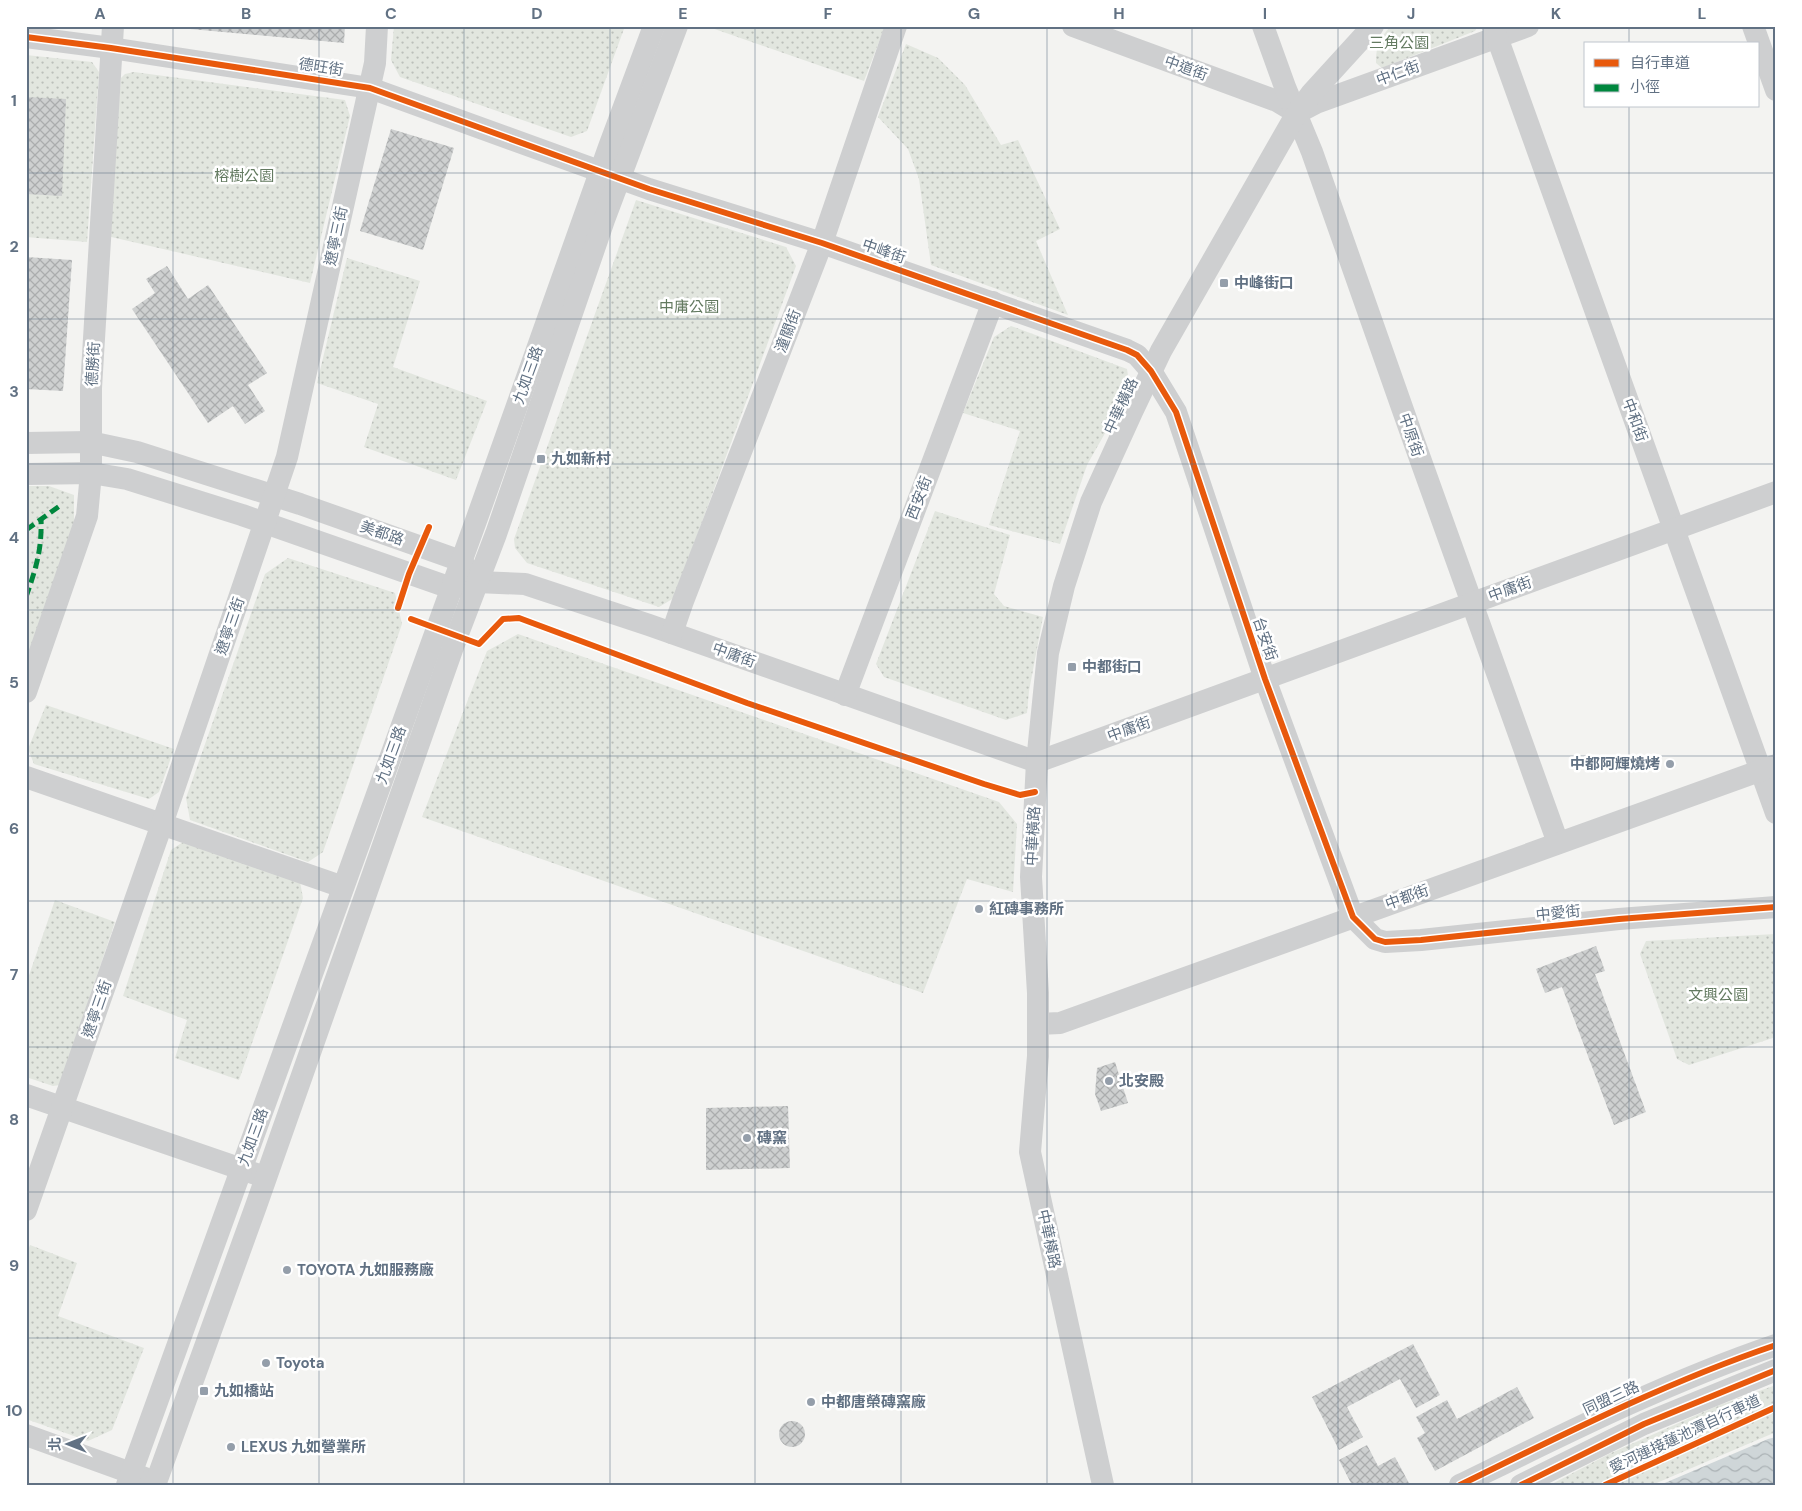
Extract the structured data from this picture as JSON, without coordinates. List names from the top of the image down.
{
  "streets": {
    "street": [
      "德旺街",
      "中道街",
      "中仁街",
      "遼寧三街",
      "中峰街",
      "潼關街",
      "德勝街",
      "九如三路",
      "中華橫路",
      "中和街",
      "中原街",
      "西安街",
      "美都路",
      "中庸街",
      "台安街",
      "中都街",
      "中愛街",
      "同盟三路"
    ],
    "cycle path": ["愛河連接蓮池潭自行車道"]
  },
  "crossings": [
    ["德旺街", "遼寧三街"],
    ["德旺街", "中峰街"],
    ["德旺街", "德勝街"],
    ["德旺街", "九如三路"],
    ["中道街", "中仁街"],
    ["中道街", "中華橫路"],
    ["中道街", "中原街"],
    ["中仁街", "中華橫路"],
    ["中仁街", "中和街"],
    ["中仁街", "中原街"],
    ["遼寧三街", "美都路"],
    ["中峰街", "潼關街"],
    ["中峰街", "九如三路"],
    ["中峰街", "中華橫路"],
    ["中峰街", "西安街"],
    ["中峰街", "台安街"],
    ["潼關街", "中庸街"],
    ["德勝街", "美都路"],
    ["九如三路", "美都路"],
    ["九如三路", "中庸街"],
    ["中華橫路", "中原街"],
    ["中華橫路", "中庸街"],
    ["中華橫路", "台安街"],
    ["中華橫路", "中都街"],
    ["中和街", "中庸街"],
    ["中和街", "中都街"],
    ["中原街", "中庸街"],
    ["中原街", "中都街"],
    ["西安街", "中庸街"],
    ["中庸街", "台安街"],
    ["台安街", "中都街"],
    ["台安街", "中愛街"],
    ["中都街", "中愛街"]
  ],
  "parks": [
    "三角公園",
    "榕樹公園",
    "中庸公園",
    "文興公園"
  ],
  "places": {
    "transit": [
      "中峰街口",
      "九如新村",
      "中都街口",
      "九如橋站"
    ],
    "other": [
      "中都阿輝燒烤",
      "紅磚事務所",
      "北安殿",
      "磚窯",
      "TOYOTA 九如服務廠",
      "Toyota",
      "中都唐榮磚窯廠",
      "LEXUS 九如營業所"
    ]
  },
  "legend": ["自行車道", "小徑"],
  "north": "left",
  "grid": {
    "columns": [
      "A",
      "B",
      "C",
      "D",
      "E",
      "F",
      "G",
      "H",
      "I",
      "J",
      "K",
      "L"
    ],
    "rows": [
      "1",
      "2",
      "3",
      "4",
      "5",
      "6",
      "7",
      "8",
      "9",
      "10"
    ]
  }
}
